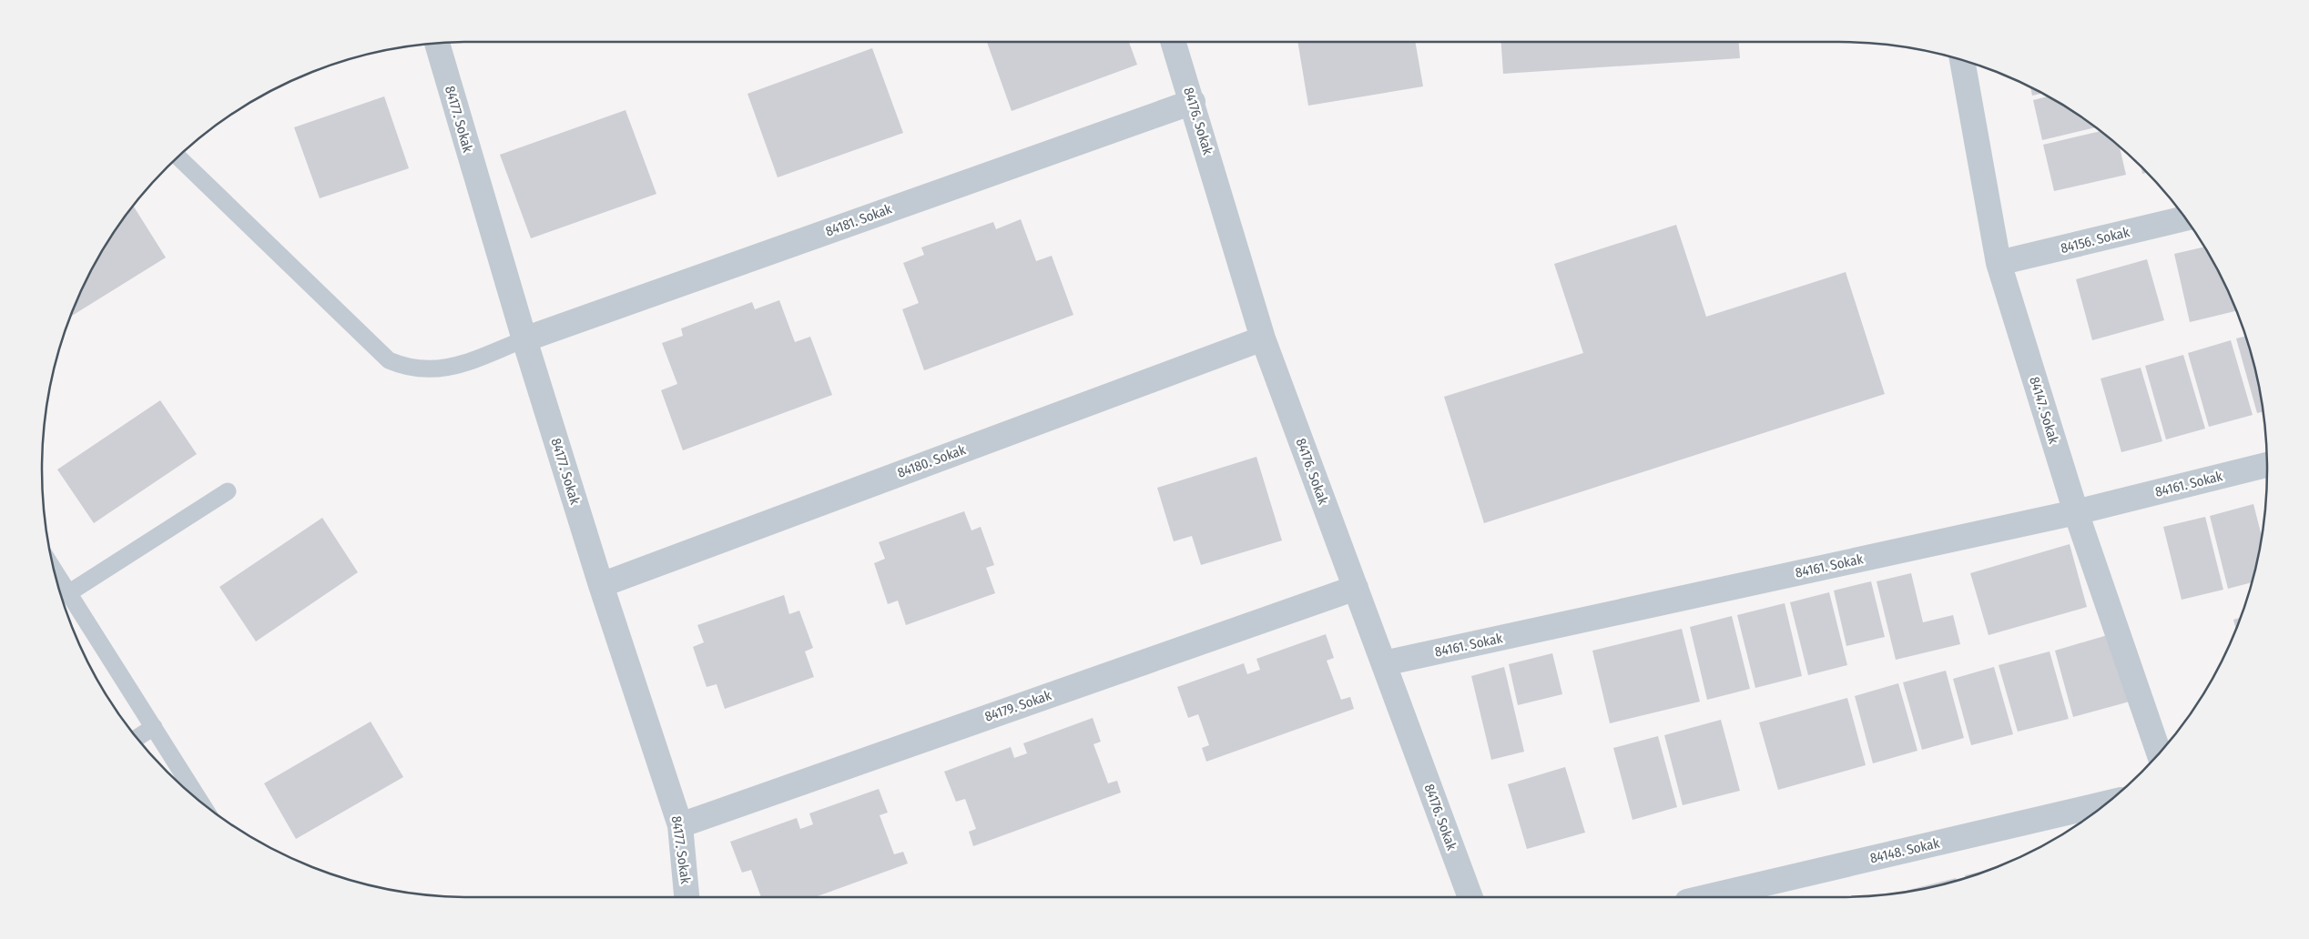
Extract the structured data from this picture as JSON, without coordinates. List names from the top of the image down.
{
  "streets": {
    "street": [
      "84177. Sokak",
      "84176. Sokak",
      "84181. Sokak",
      "84156. Sokak",
      "84147. Sokak",
      "84180. Sokak",
      "84161. Sokak",
      "84179. Sokak",
      "84148. Sokak"
    ]
  },
  "crossings": [
    ["84177. Sokak", "84181. Sokak"],
    ["84177. Sokak", "84180. Sokak"],
    ["84177. Sokak", "84179. Sokak"],
    ["84176. Sokak", "84181. Sokak"],
    ["84176. Sokak", "84180. Sokak"],
    ["84176. Sokak", "84161. Sokak"],
    ["84176. Sokak", "84179. Sokak"],
    ["84156. Sokak", "84147. Sokak"],
    ["84147. Sokak", "84161. Sokak"]
  ]
}
